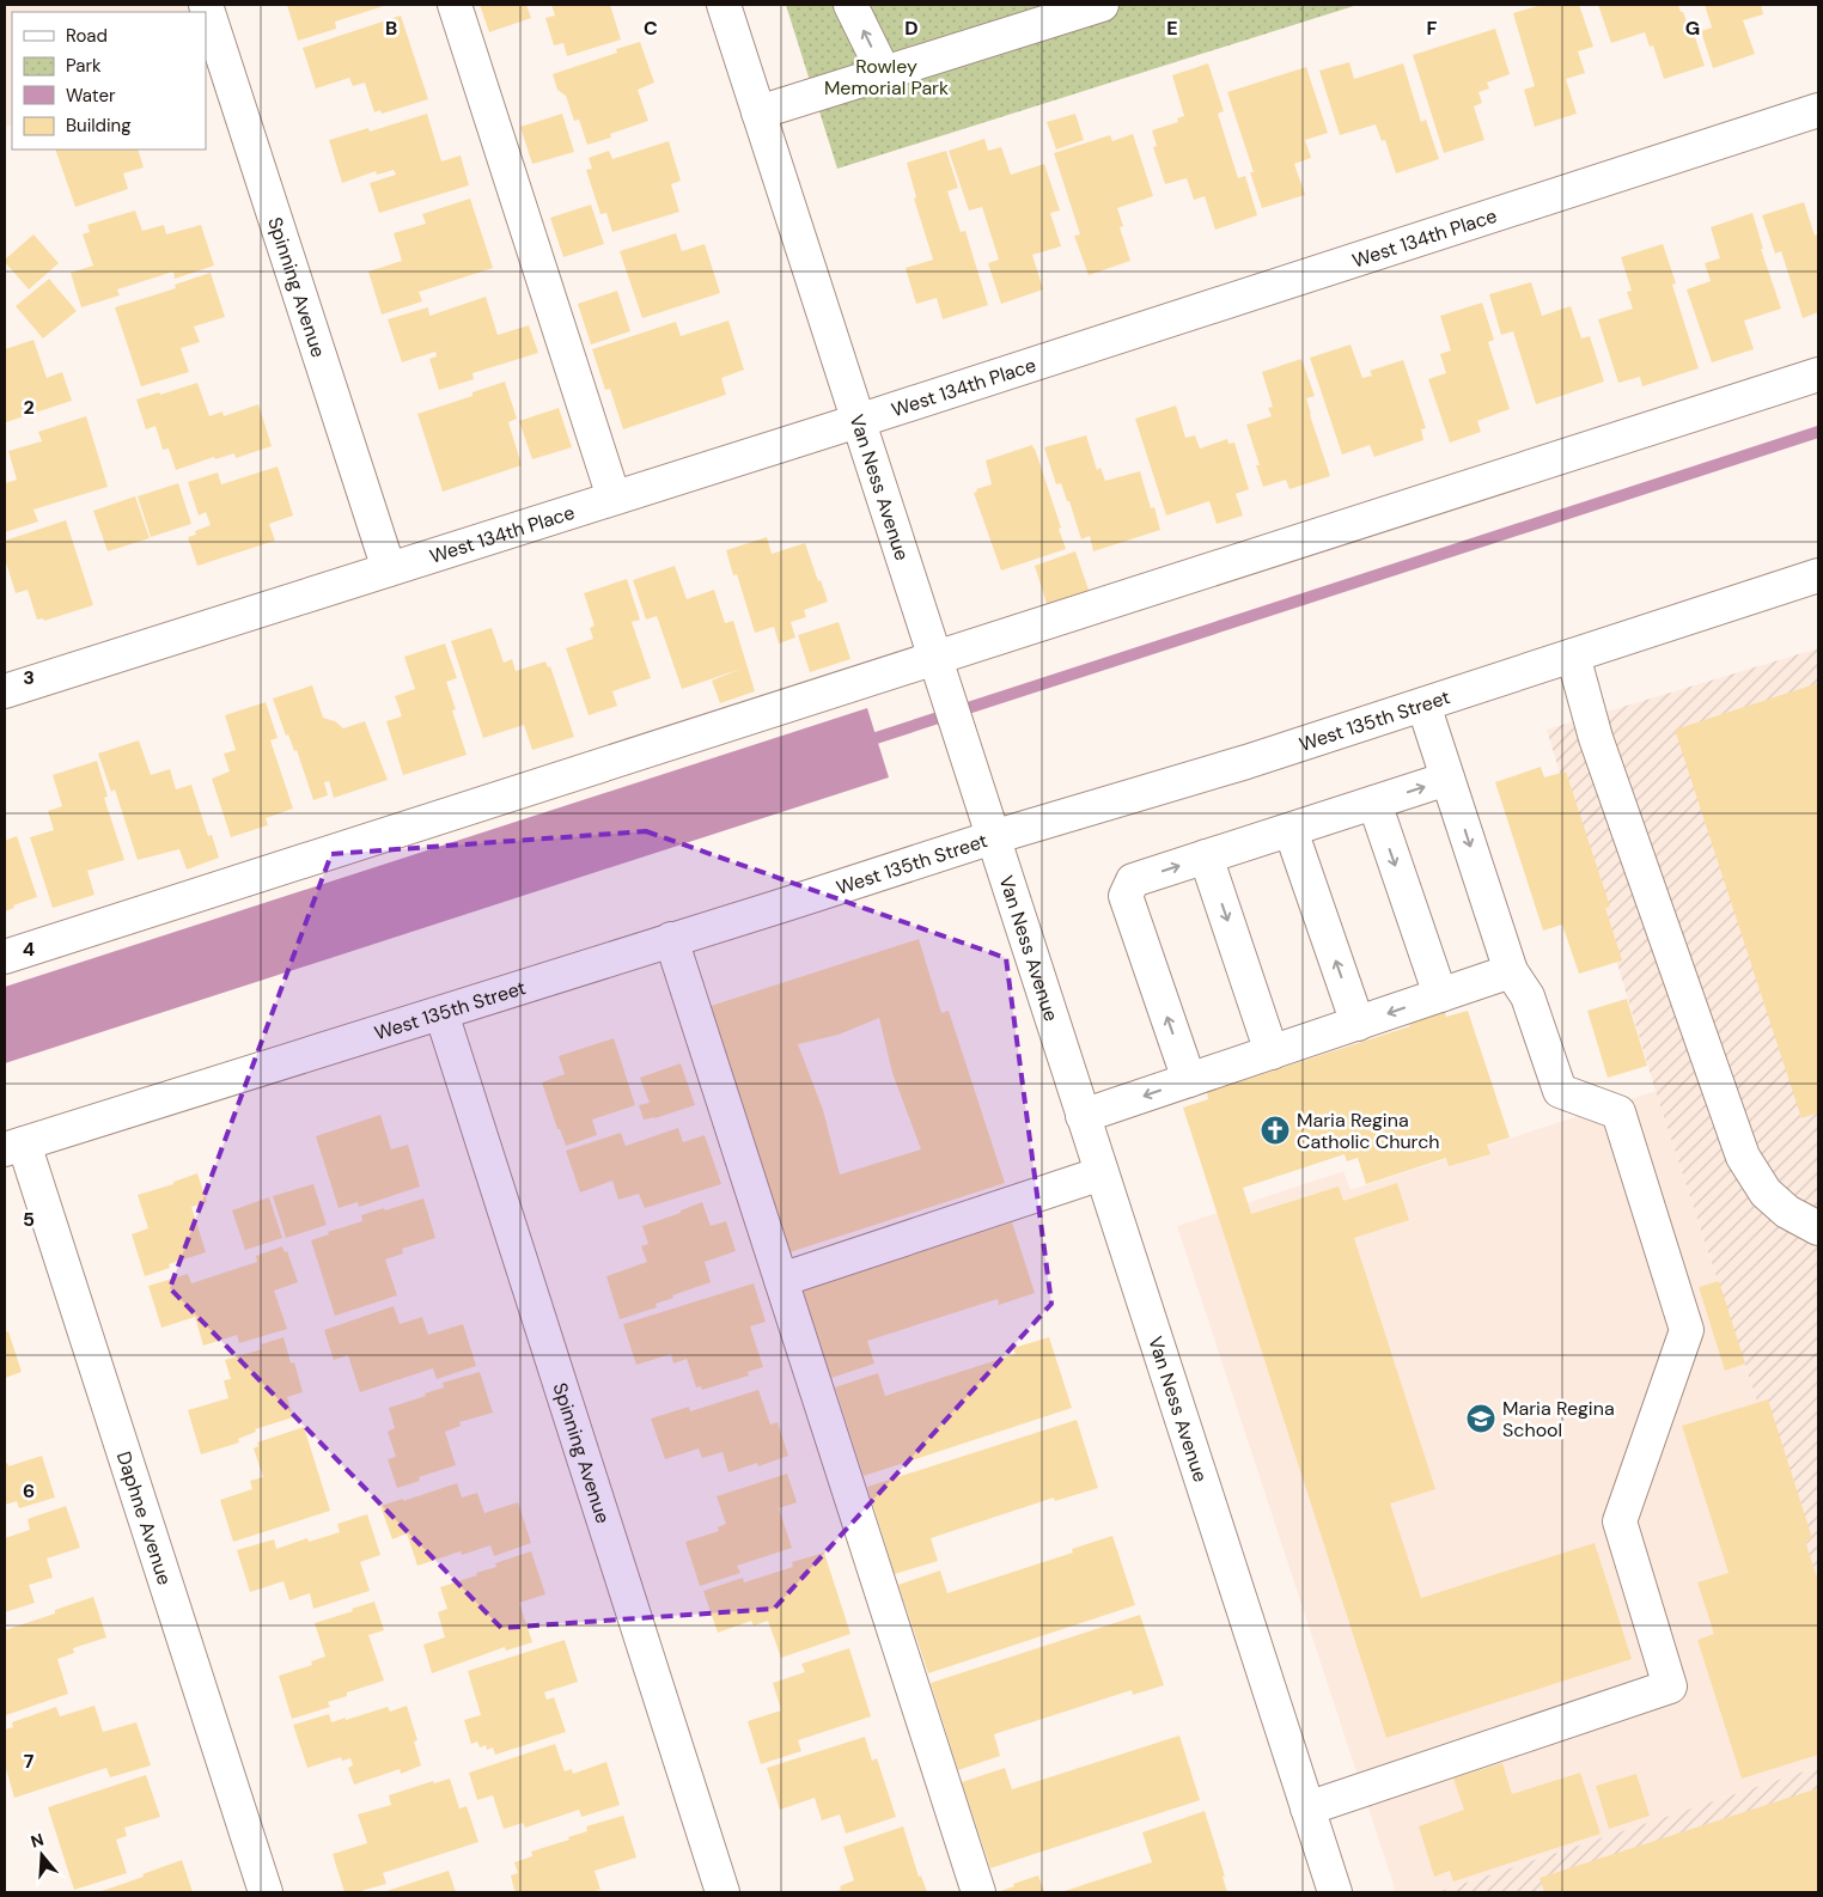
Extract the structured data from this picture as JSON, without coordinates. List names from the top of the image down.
{
  "streets": {
    "street": [
      "West 134th Place",
      "Spinning Avenue",
      "Van Ness Avenue",
      "West 135th Street",
      "Daphne Avenue"
    ]
  },
  "crossings": [
    ["West 134th Place", "Spinning Avenue"],
    ["West 134th Place", "Van Ness Avenue"],
    ["Spinning Avenue", "West 135th Street"],
    ["Van Ness Avenue", "West 135th Street"],
    ["West 135th Street", "Daphne Avenue"]
  ],
  "parks": ["Rowley Memorial Park"],
  "places": {
    "church": ["Maria Regina Catholic Church"],
    "school or university": ["Maria Regina School"]
  },
  "legend": [
    "Road",
    "Park",
    "Water",
    "Building"
  ],
  "north": "top",
  "grid": {
    "columns": [
      "B",
      "C",
      "D",
      "E",
      "F",
      "G"
    ],
    "rows": [
      "2",
      "3",
      "4",
      "5",
      "6",
      "7"
    ]
  }
}
